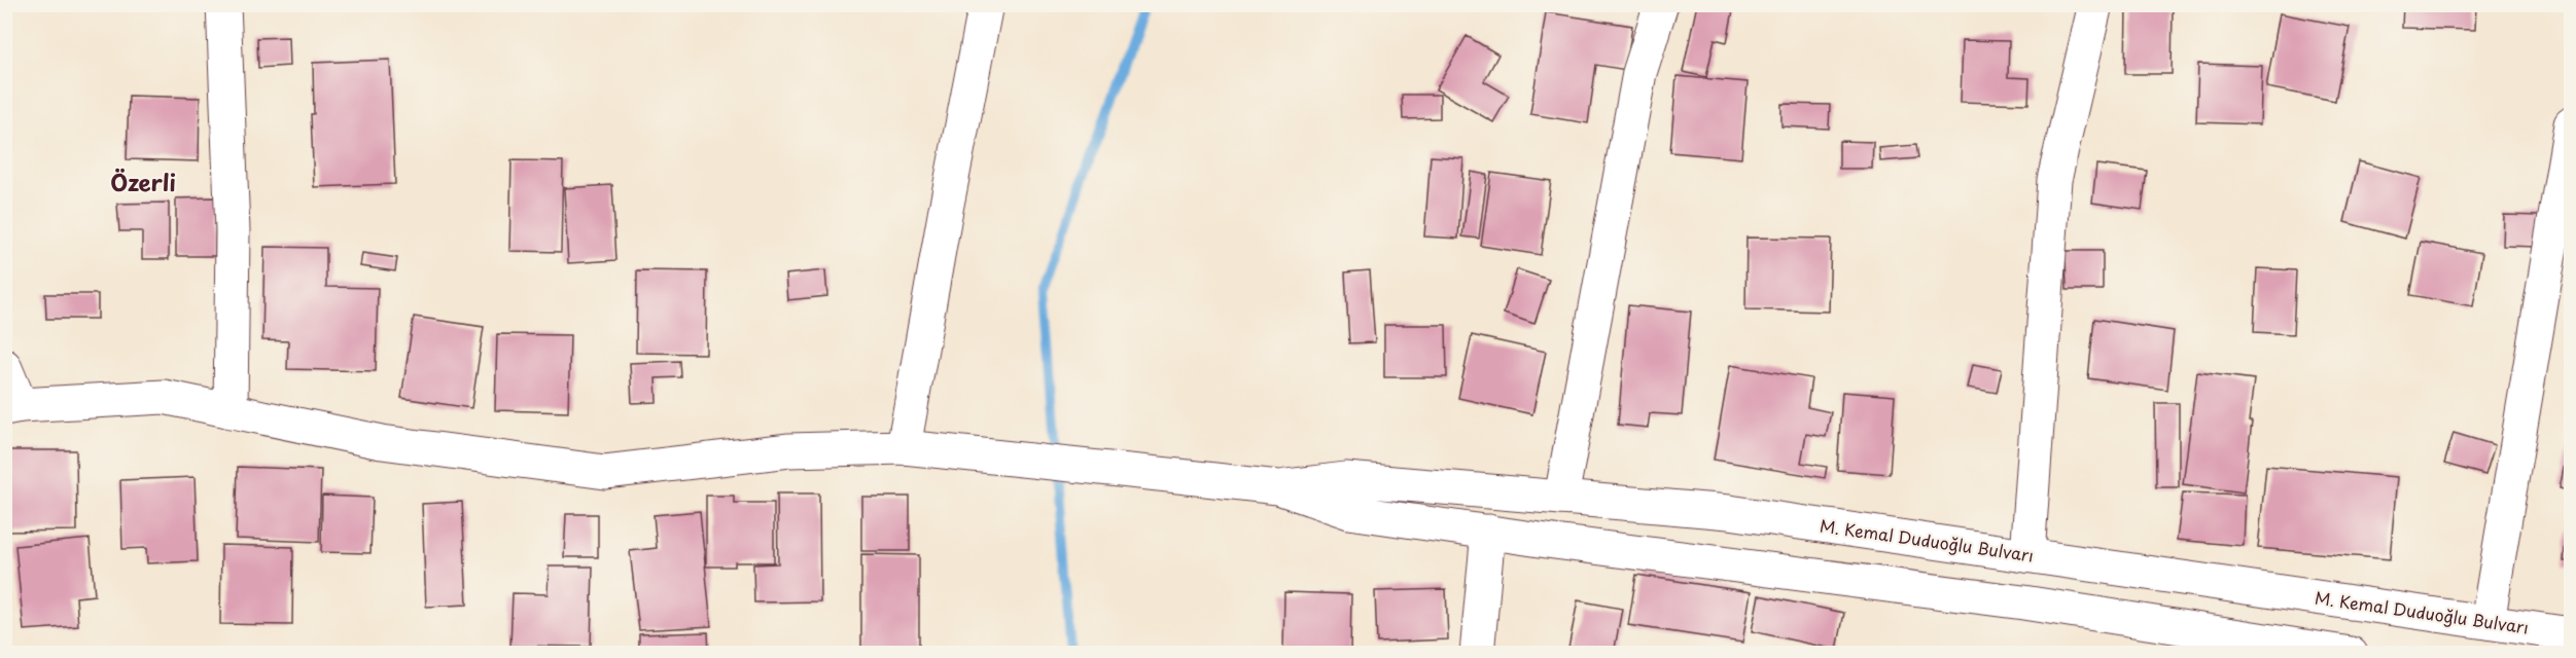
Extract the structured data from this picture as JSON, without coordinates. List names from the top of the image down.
{
  "streets": {
    "street": ["M. Kemal Duduoğlu Bulvarı"]
  },
  "districts": ["Özerli"]
}
